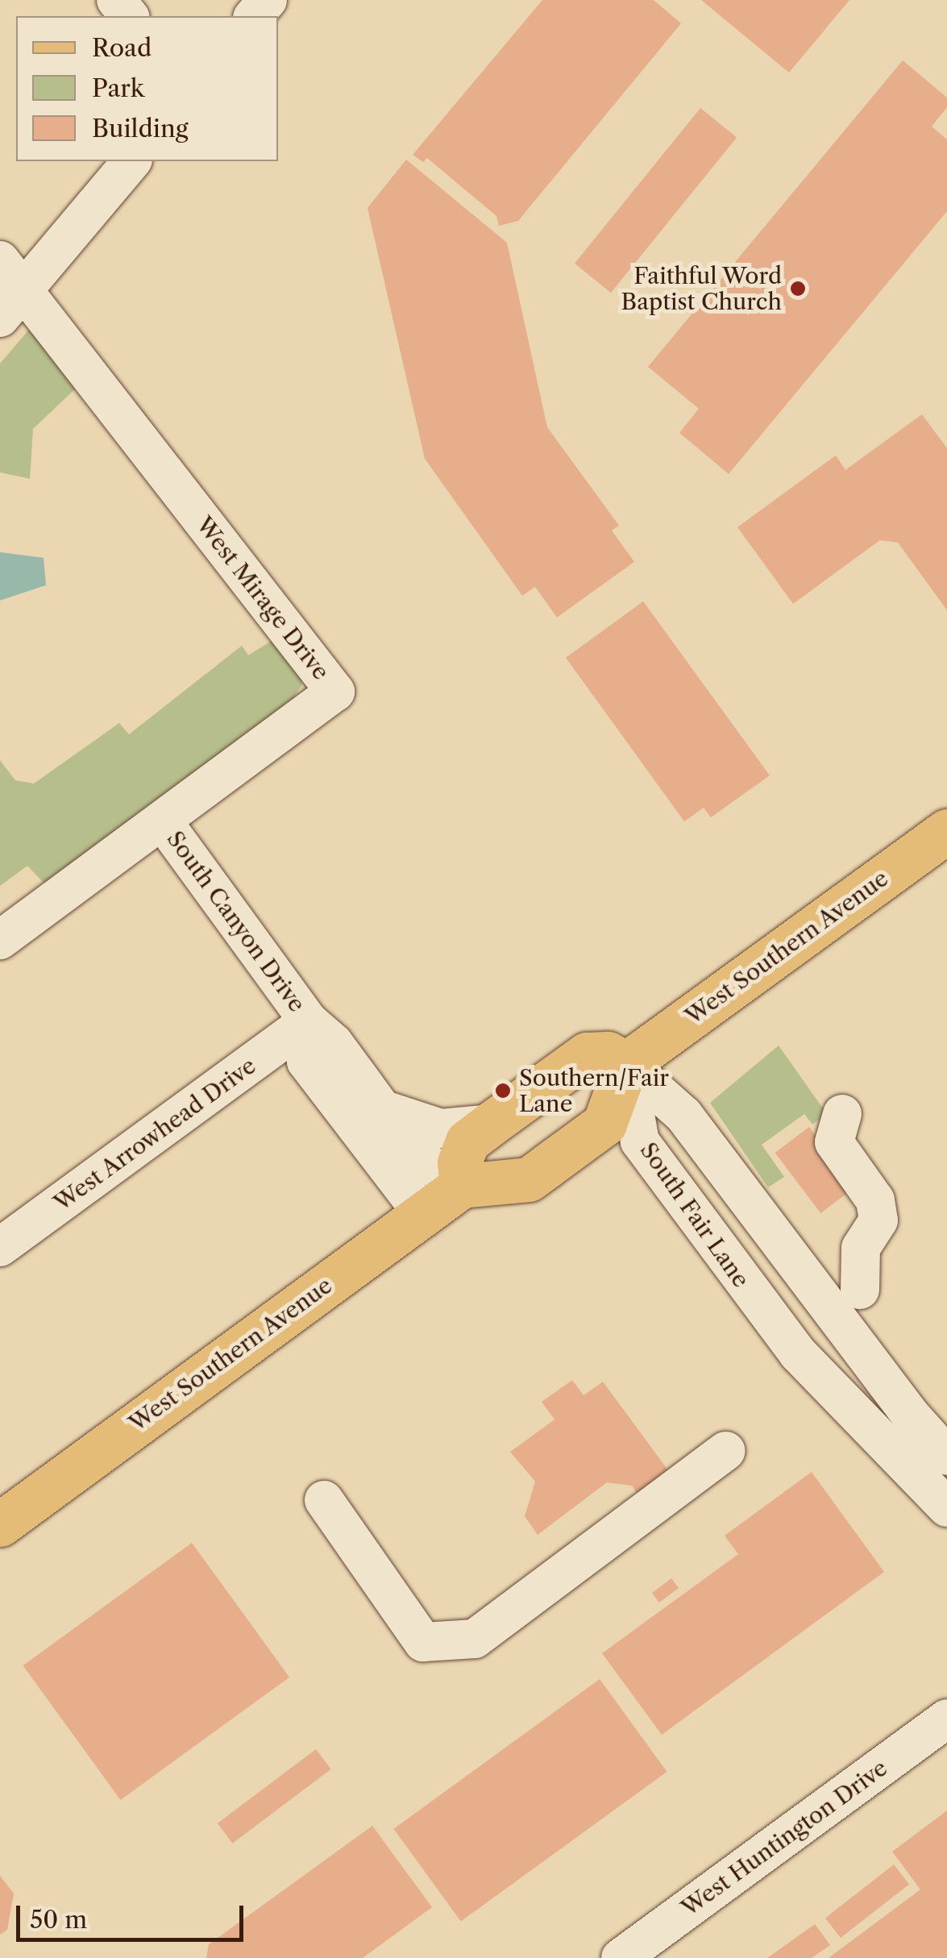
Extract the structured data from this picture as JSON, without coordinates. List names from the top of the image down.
{
  "streets": {
    "main road": ["West Southern Avenue"],
    "street": [
      "West Mirage Drive",
      "South Canyon Drive",
      "West Arrowhead Drive",
      "South Fair Lane",
      "West Huntington Drive"
    ]
  },
  "crossings": [
    ["West Mirage Drive", "South Canyon Drive"],
    ["South Canyon Drive", "West Southern Avenue"],
    ["South Canyon Drive", "West Arrowhead Drive"],
    ["West Southern Avenue", "South Fair Lane"]
  ],
  "places": ["Faithful Word Baptist Church", "Southern/Fair Lane"],
  "legend": ["Road", "Park", "Building"],
  "scale_bar": "50 m"
}
